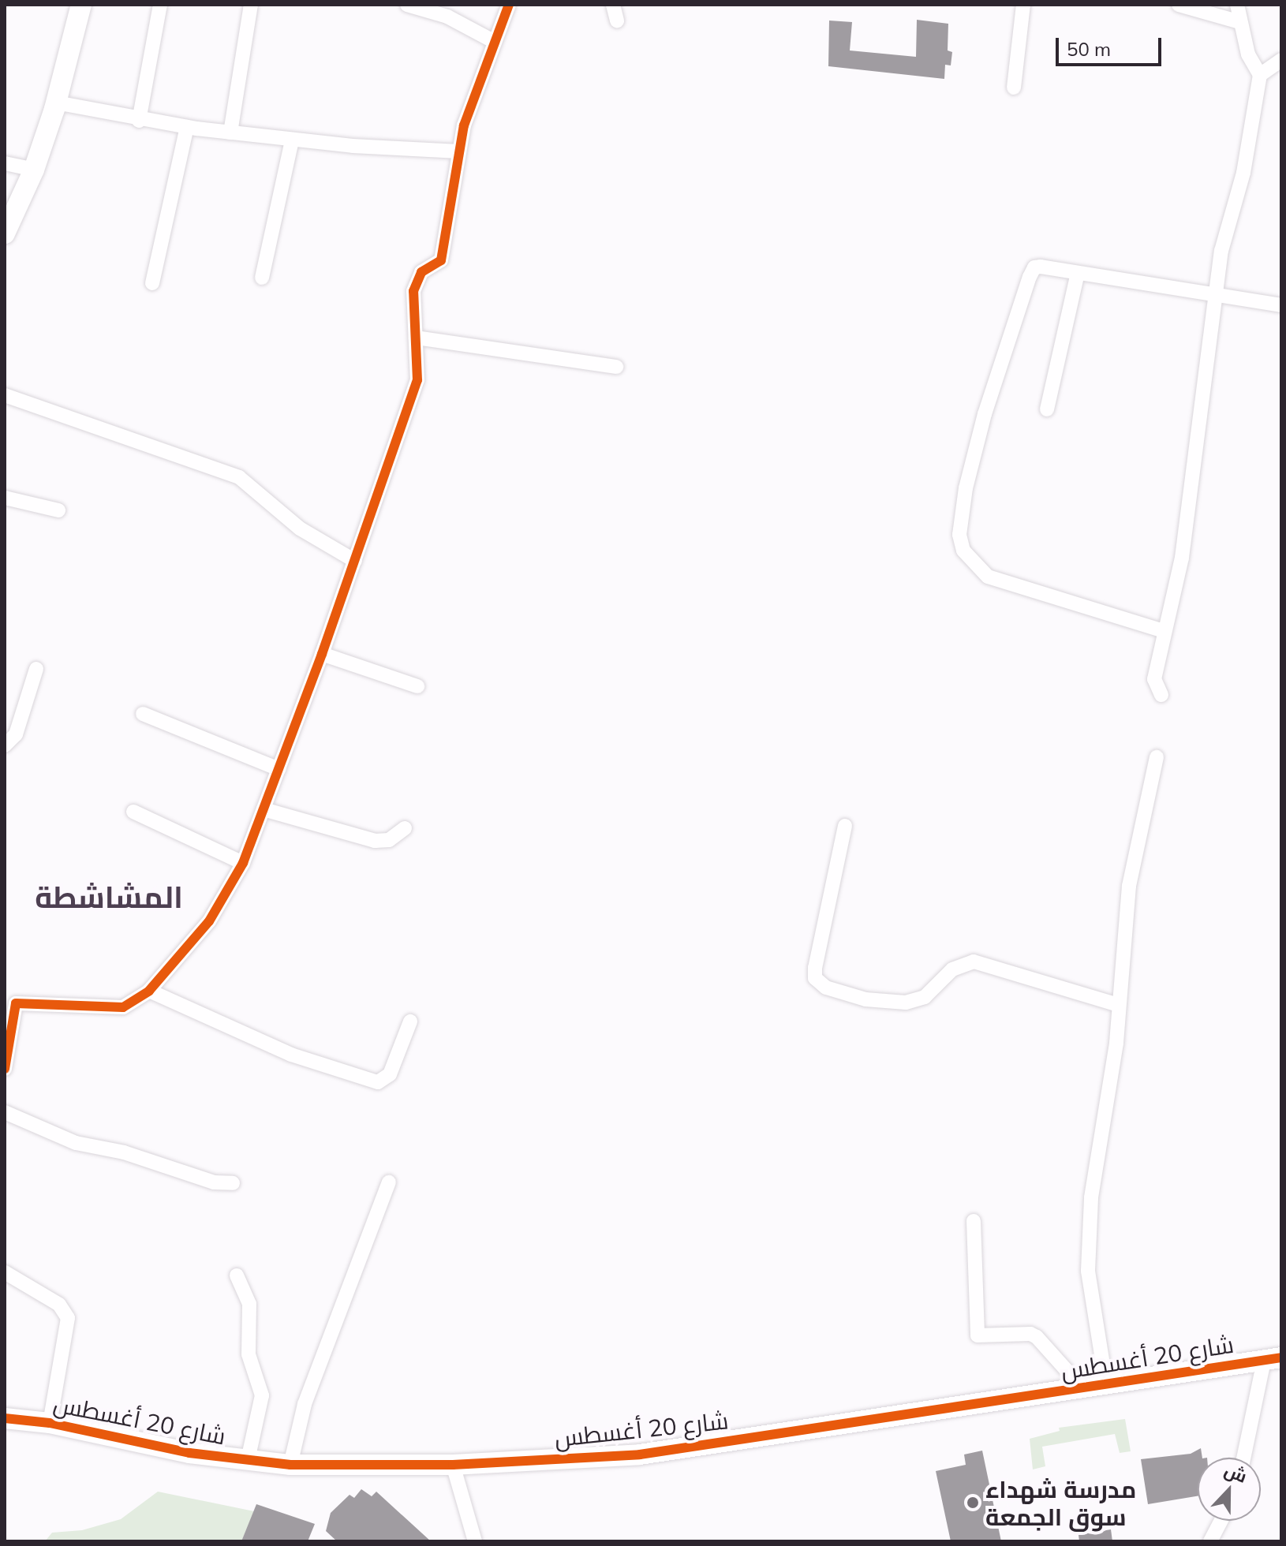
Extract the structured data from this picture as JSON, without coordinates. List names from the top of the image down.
{
  "streets": {
    "street": ["شارع 20 أغسطس"]
  },
  "districts": ["المشاشطة"],
  "places": ["مدرسة شهداء سوق الجمعة"],
  "scale_bar": "50 m",
  "north": "top"
}
